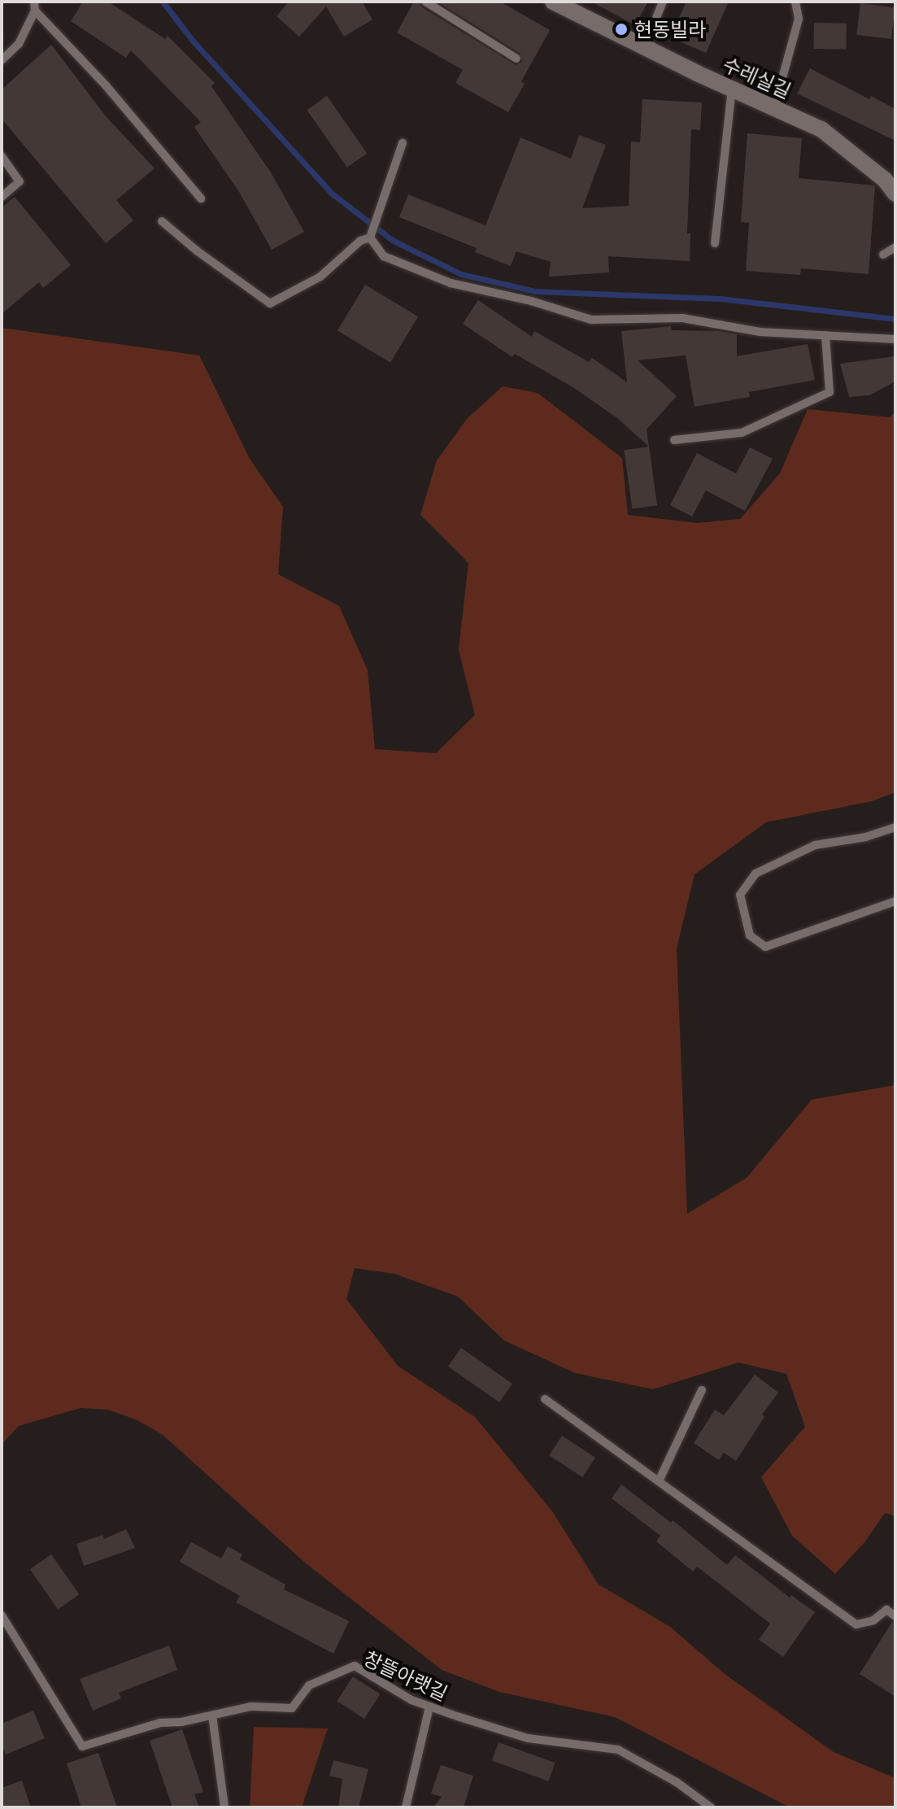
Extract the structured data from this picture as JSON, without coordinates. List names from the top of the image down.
{
  "streets": {
    "street": ["수레실길"],
    "lane": ["창뜰아랫길"]
  },
  "places": ["현동빌라"]
}
